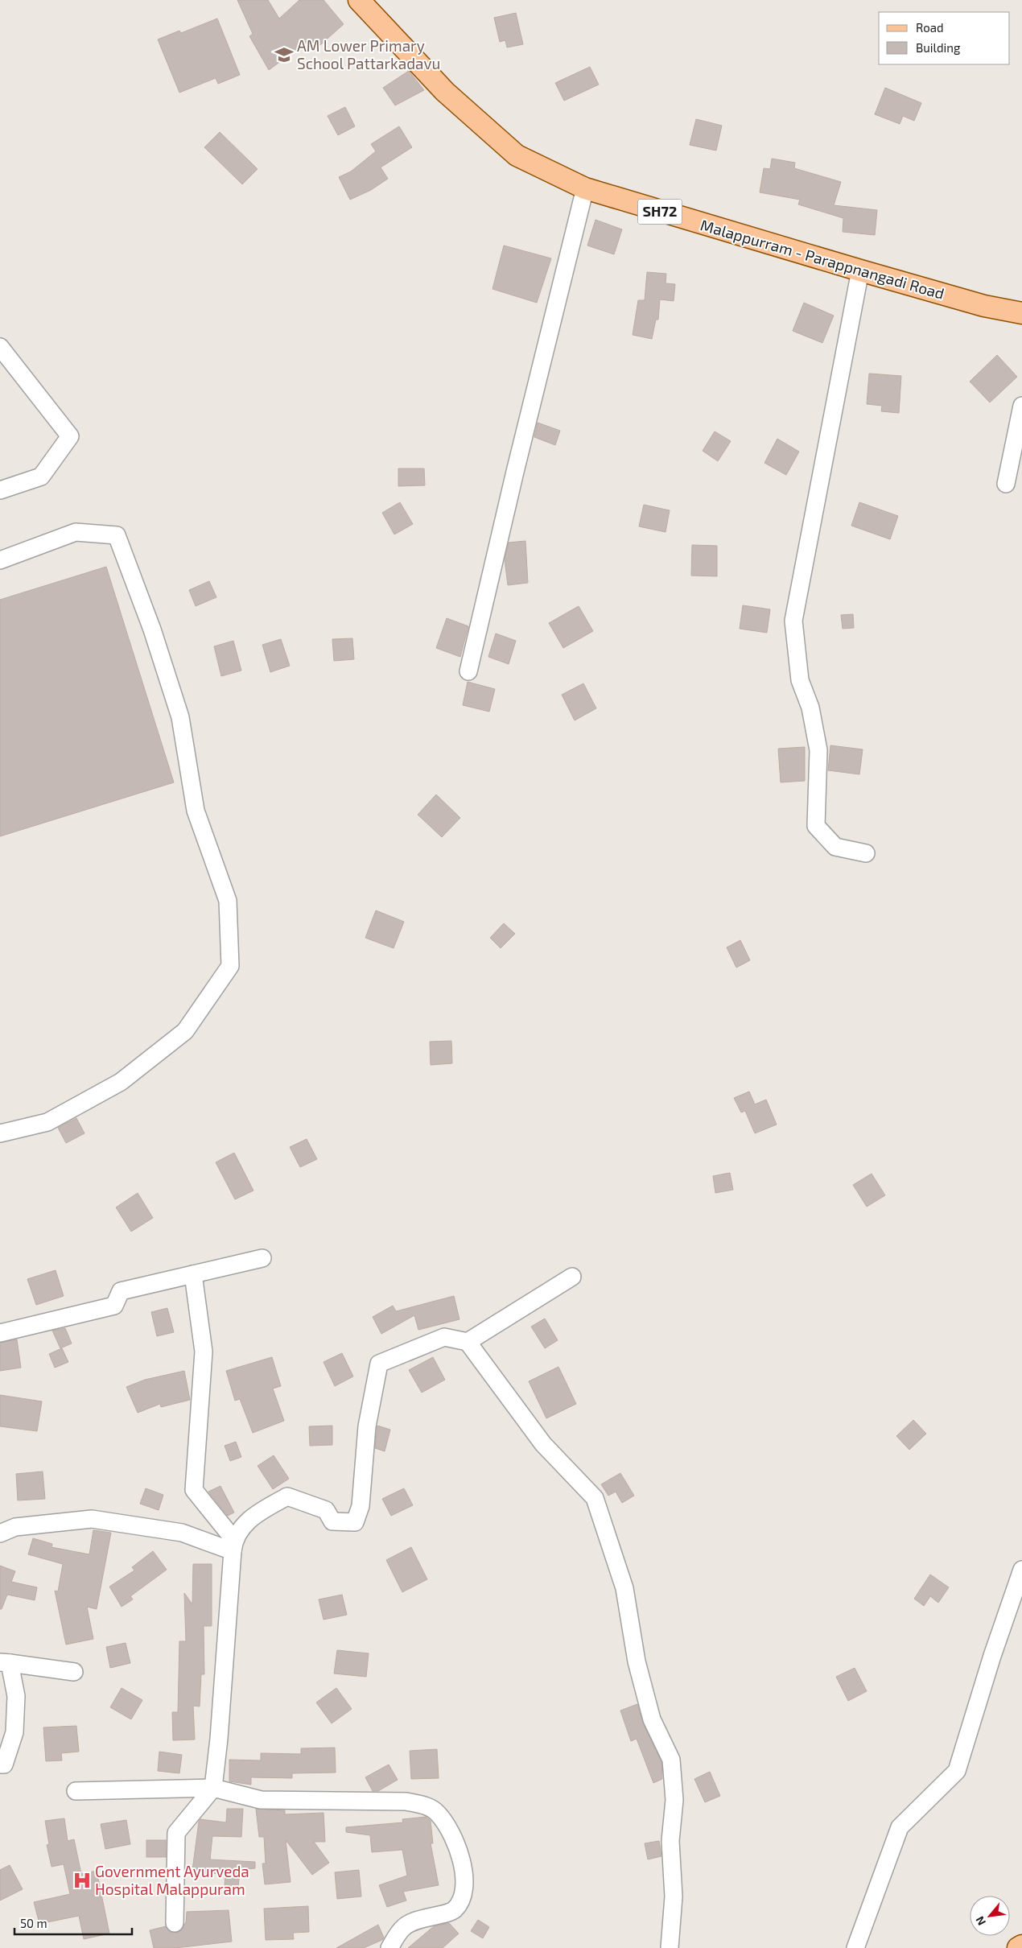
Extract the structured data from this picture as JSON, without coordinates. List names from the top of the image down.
{
  "streets": {
    "main road": ["SH72", "Malappurram - Parappnangadi Road"]
  },
  "places": {
    "school or university": ["AM Lower Primary School Pattarkadavu"],
    "hospital": ["Government Ayurveda Hospital Malappuram"]
  },
  "legend": ["Road", "Building"],
  "scale_bar": "50 m",
  "north": "bottom left"
}
